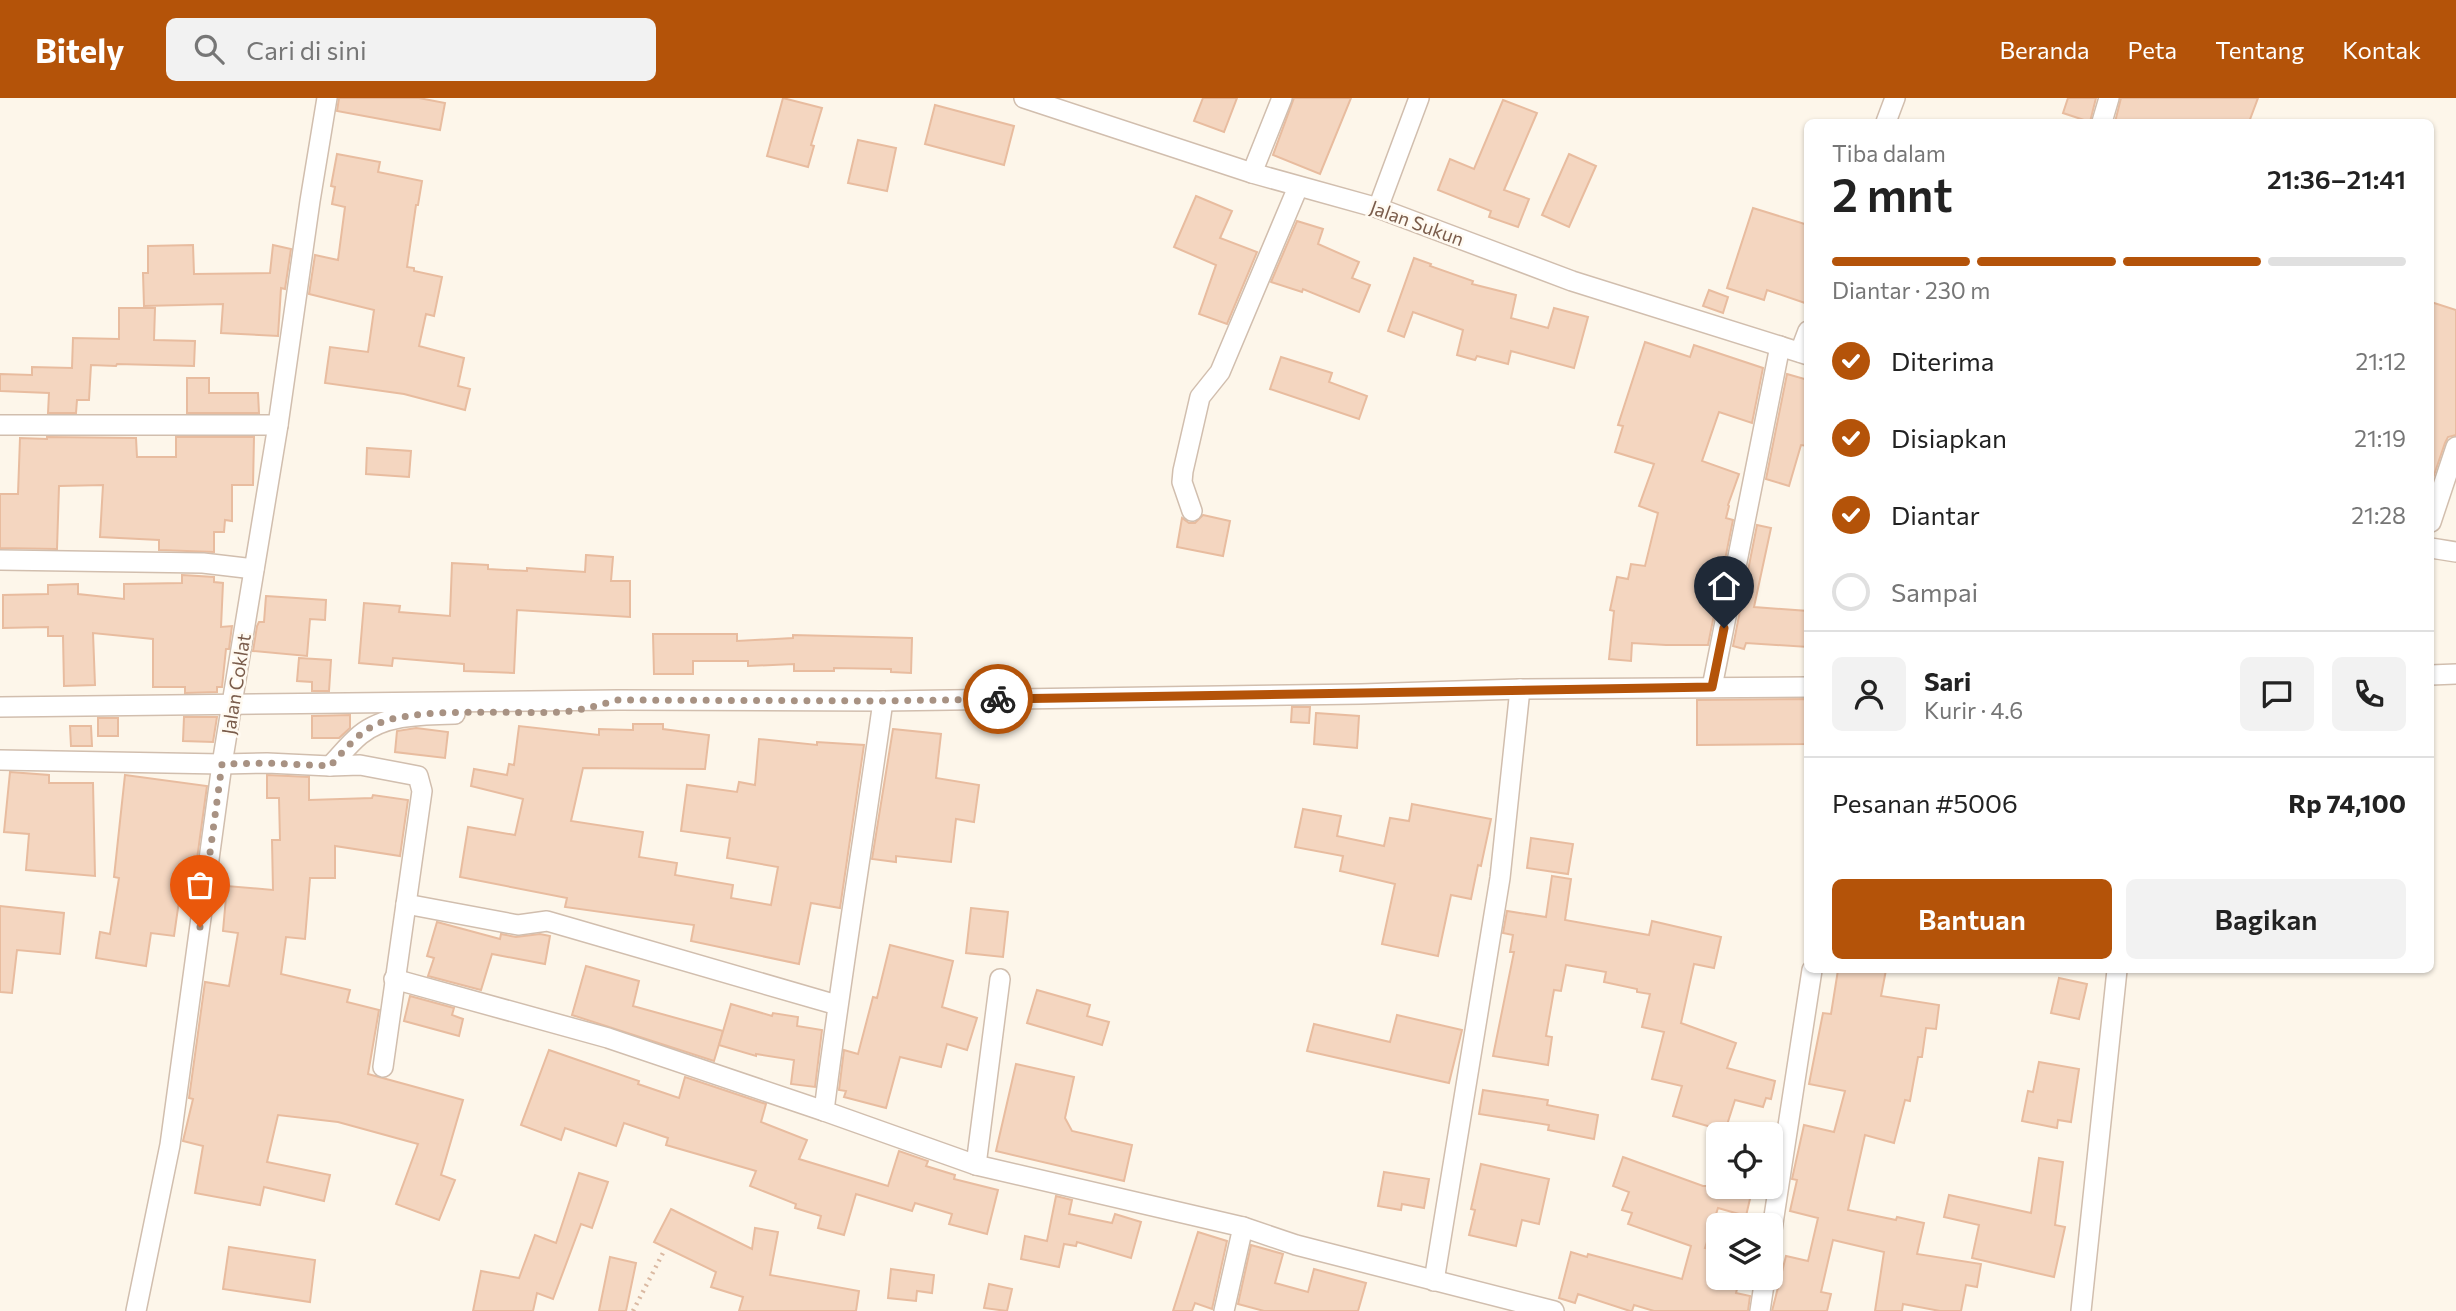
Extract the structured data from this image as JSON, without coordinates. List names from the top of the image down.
{
  "streets": {
    "street": ["Jalan Sukun", "Jalan Coklat"]
  },
  "page": {
    "header": "Bitely",
    "search": "Cari di sini",
    "nav": [
      "Beranda",
      "Peta",
      "Tentang",
      "Kontak"
    ],
    "heading": ["2 mnt", "Tiba dalam", "21:36–21:41"],
    "panel": [
      "Sari",
      "Kurir · 4.6",
      "Pesanan #5006",
      "Rp 74,100"
    ],
    "bar": "Diantar · 230 m",
    "list": [
      ["Diterima", "21:12"],
      ["Disiapkan", "21:19"],
      ["Diantar", "21:28"],
      "Sampai"
    ],
    "buttons": ["Bantuan", "Bagikan"]
  }
}
